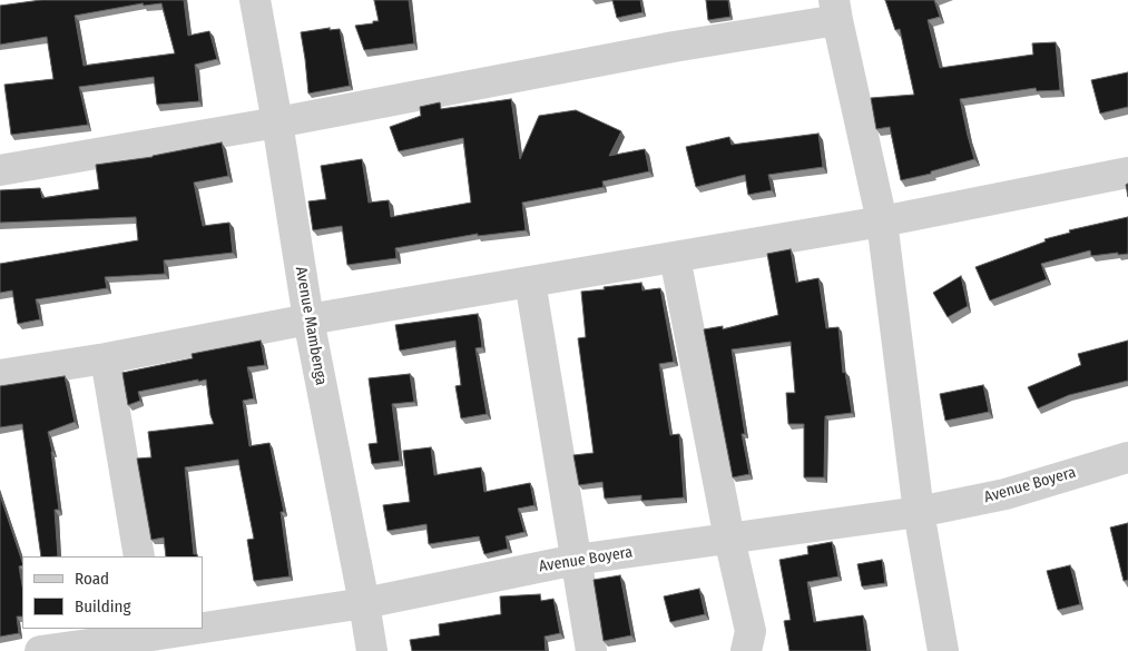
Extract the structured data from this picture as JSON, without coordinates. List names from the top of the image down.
{
  "streets": {
    "street": ["Avenue Mambenga", "Avenue Boyera"]
  },
  "crossings": [
    ["Avenue Mambenga", "Avenue Boyera"]
  ],
  "legend": ["Road", "Building"]
}
